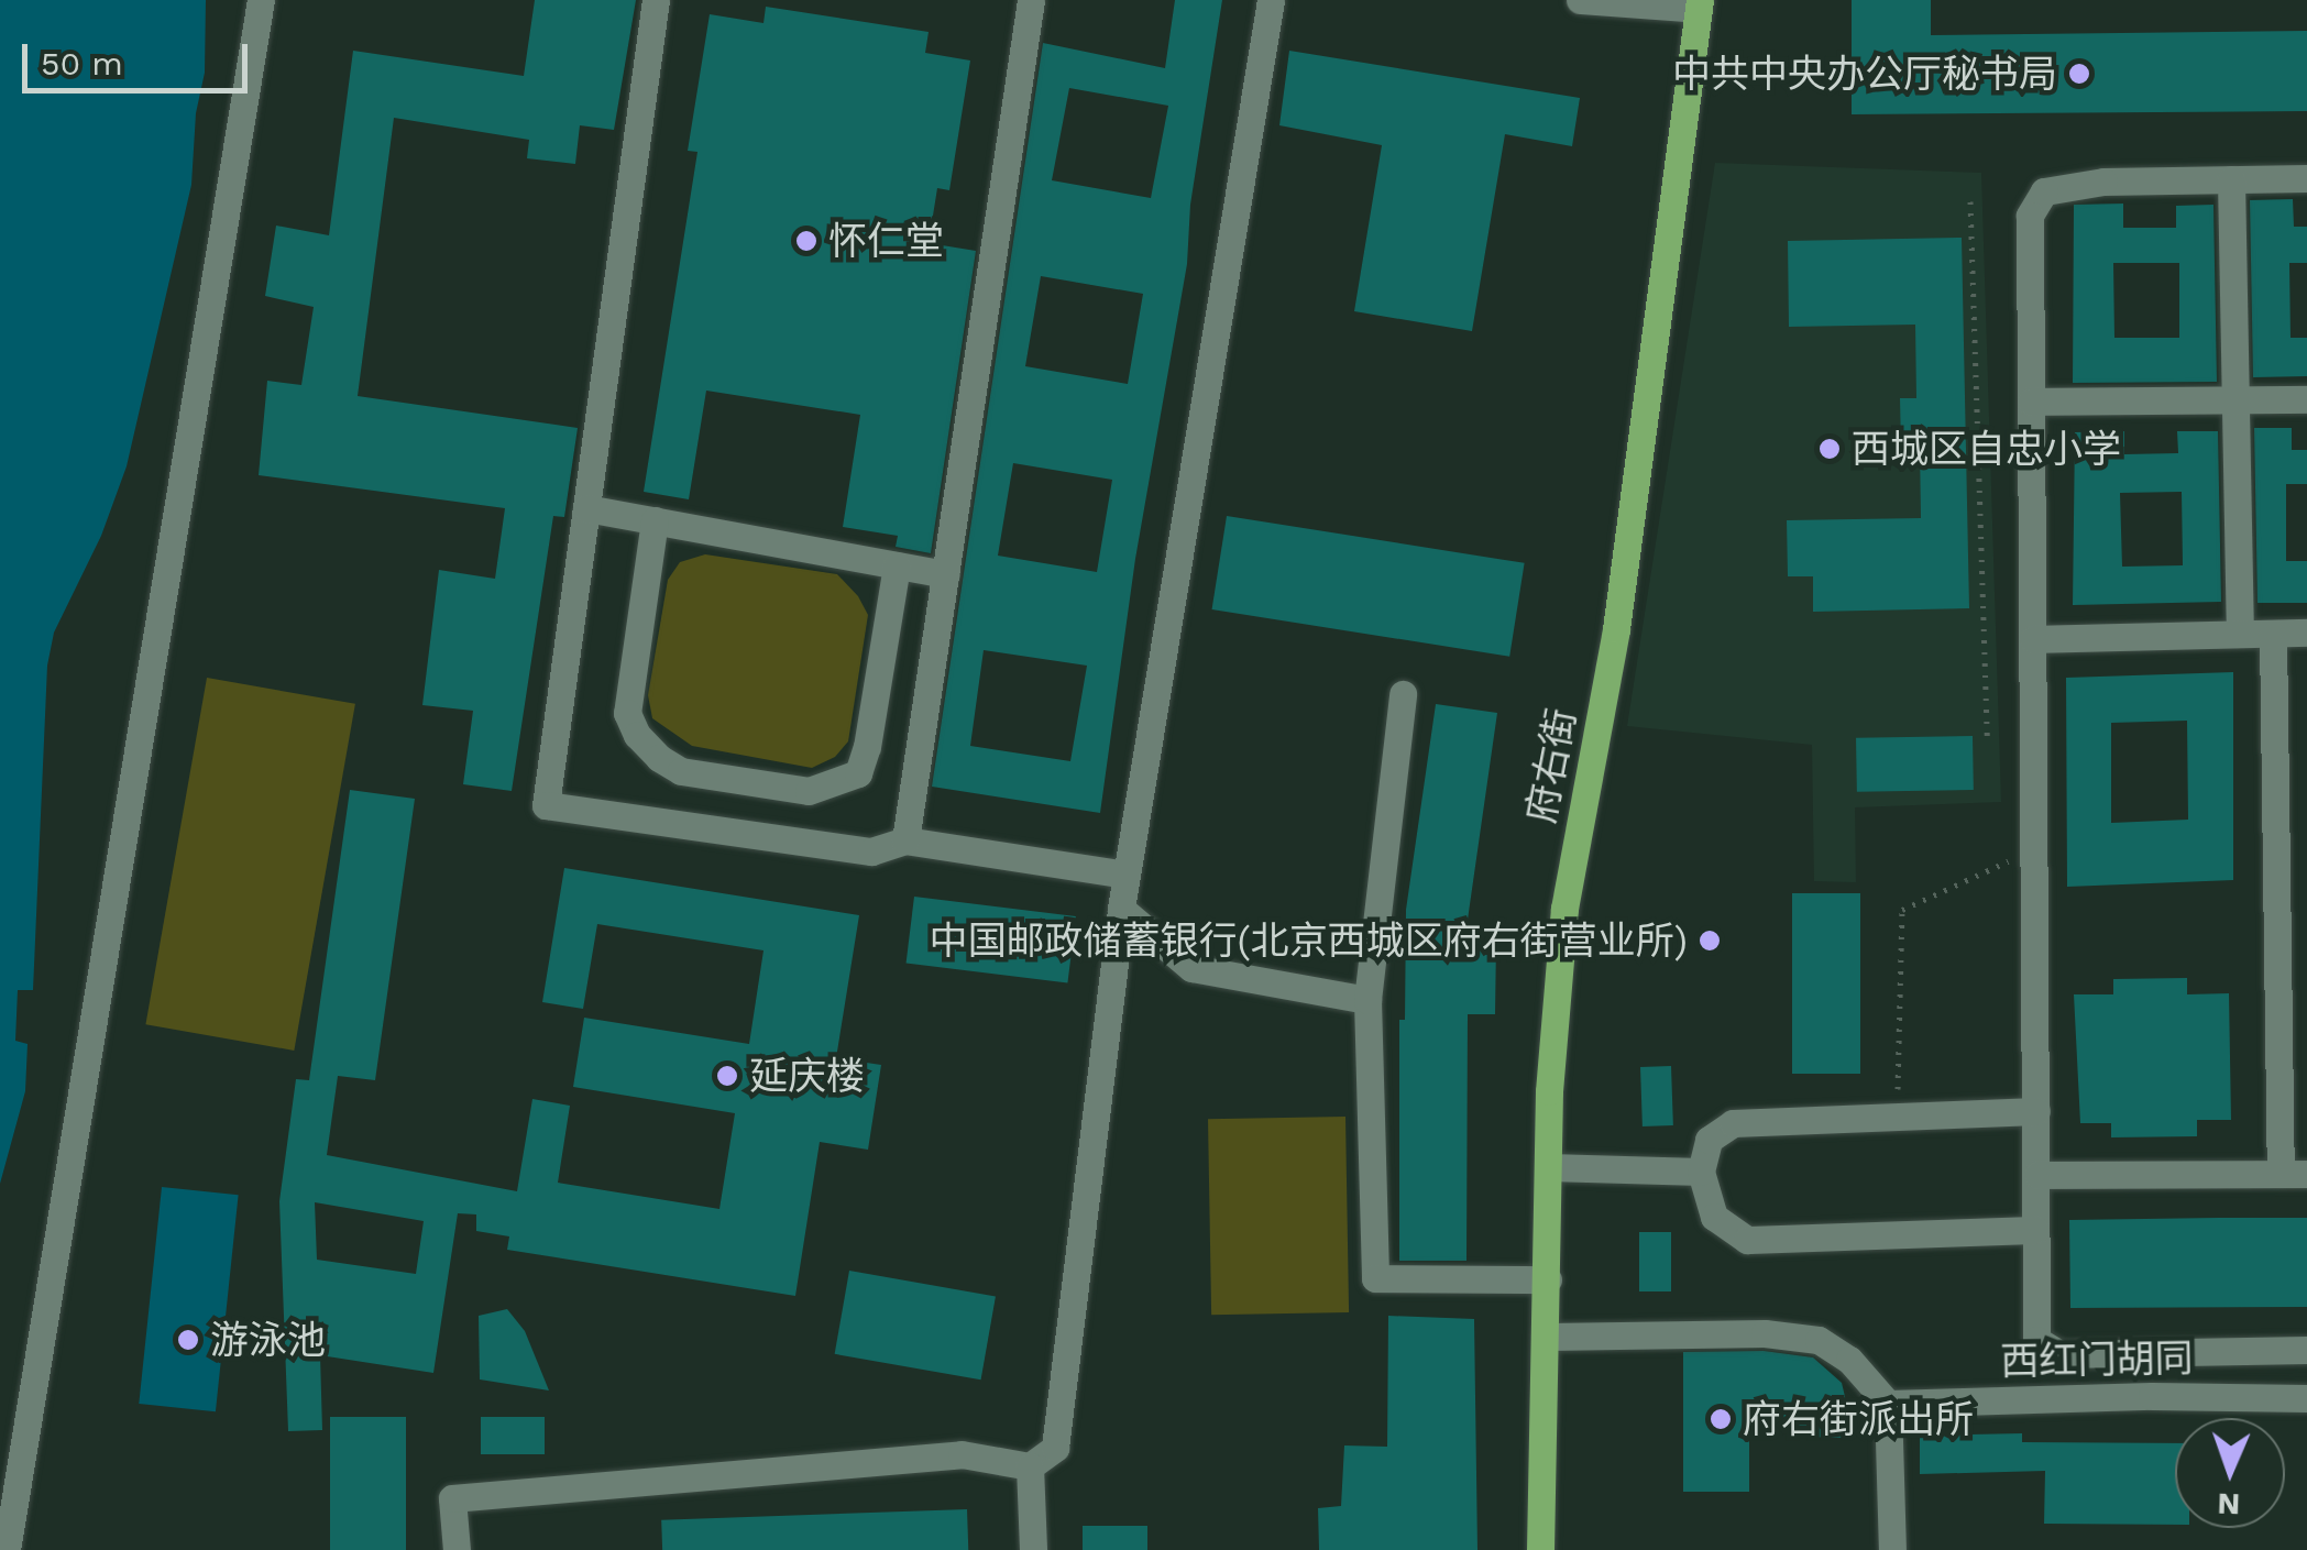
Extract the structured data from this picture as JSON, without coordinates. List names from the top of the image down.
{
  "streets": {
    "main road": ["府右街"],
    "street": ["西红门胡同"]
  },
  "places": [
    "中共中央办公厅秘书局",
    "怀仁堂",
    "西城区自忠小学",
    "中国邮政储蓄银行(北京西城区府右街营业所)",
    "延庆楼",
    "游泳池",
    "府右街派出所"
  ],
  "scale_bar": "50 m",
  "north": "bottom"
}
